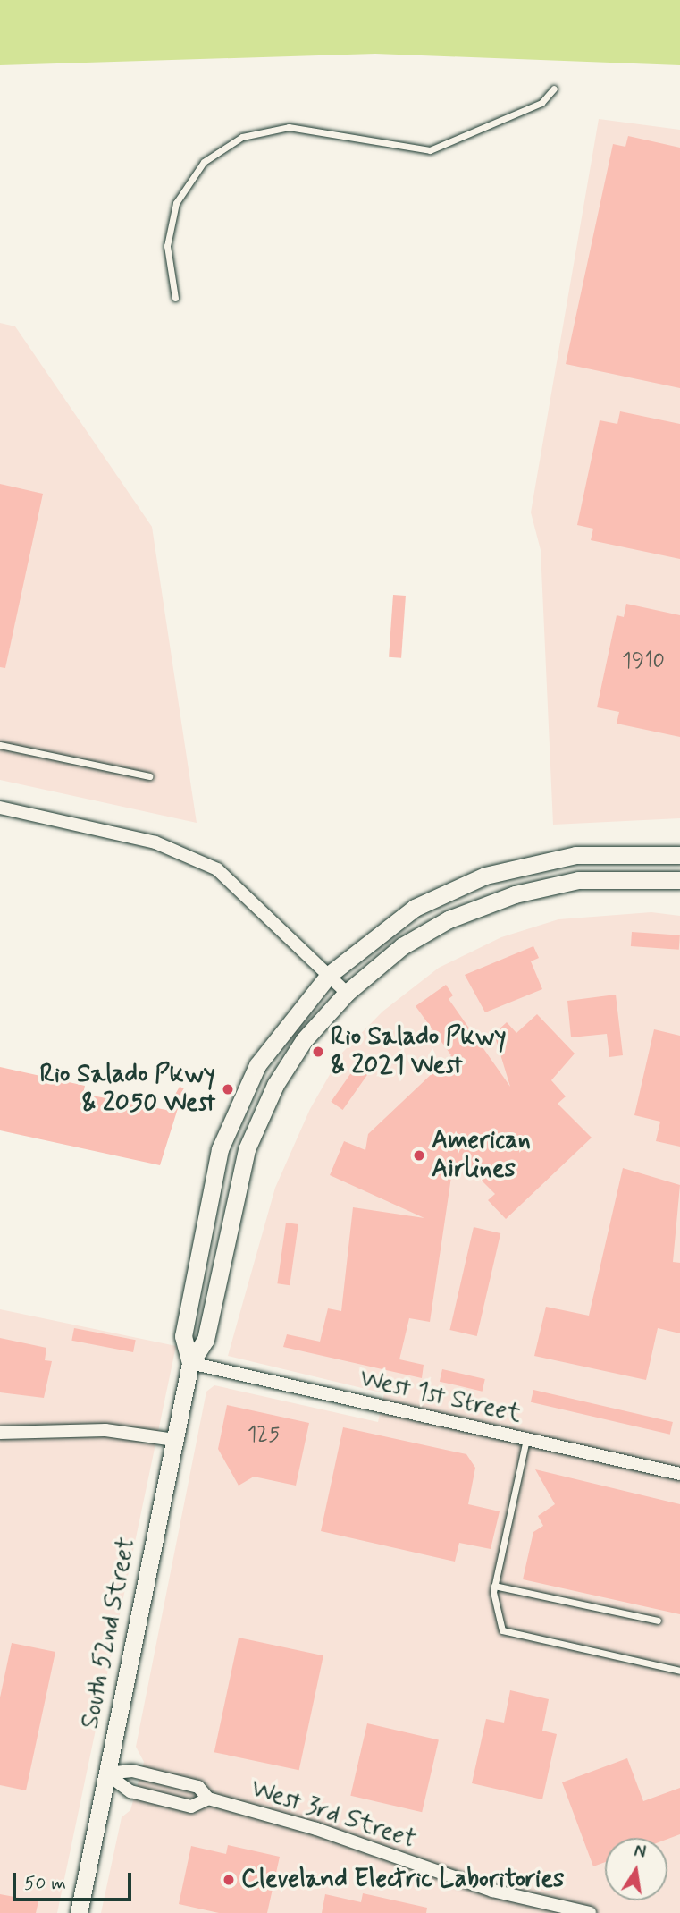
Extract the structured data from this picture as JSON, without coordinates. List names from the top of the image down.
{
  "streets": {
    "main road": ["South 52nd Street"],
    "street": ["West 1st Street", "West 3rd Street"]
  },
  "crossings": [
    ["West 1st Street", "South 52nd Street"],
    ["South 52nd Street", "West 3rd Street"]
  ],
  "places": [
    "Rio Salado Pkwy & 2021 West",
    "Rio Salado Pkwy & 2050 West",
    "American Airlines",
    "Cleveland Electric Laboritories"
  ],
  "house_numbers": ["1910", "125"],
  "scale_bar": "50 m",
  "north": "top"
}
